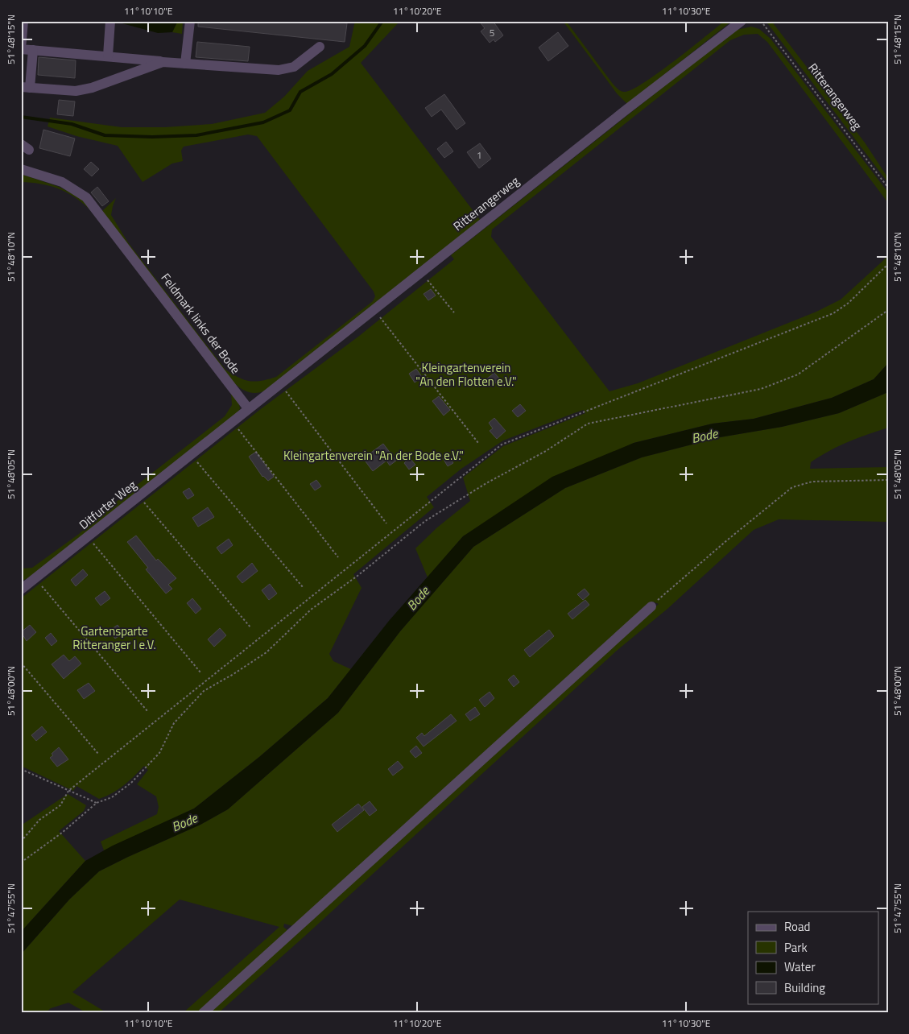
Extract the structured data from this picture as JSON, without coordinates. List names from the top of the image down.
{
  "streets": {
    "lane": ["Ritterangerweg", "Feldmark links der Bode", "Ditfurter Weg"]
  },
  "crossings": [
    ["Ritterangerweg", "Feldmark links der Bode"],
    ["Ritterangerweg", "Ditfurter Weg"],
    ["Feldmark links der Bode", "Ditfurter Weg"]
  ],
  "water": ["Bode"],
  "parks": ["Kleingartenverein \"An den Flotten e.V.\"", "Kleingartenverein \"An der Bode e.V.\"", "Gartensparte Ritteranger I e.V."],
  "house_numbers": ["5", "1"],
  "legend": [
    "Road",
    "Park",
    "Water",
    "Building"
  ],
  "coordinates": [
    "11°10'10\"E",
    "11°10'20\"E",
    "11°10'30\"E",
    "51°48'15\"N",
    "51°48'10\"N",
    "51°48'05\"N",
    "51°48'00\"N",
    "51°47'55\"N"
  ]
}
